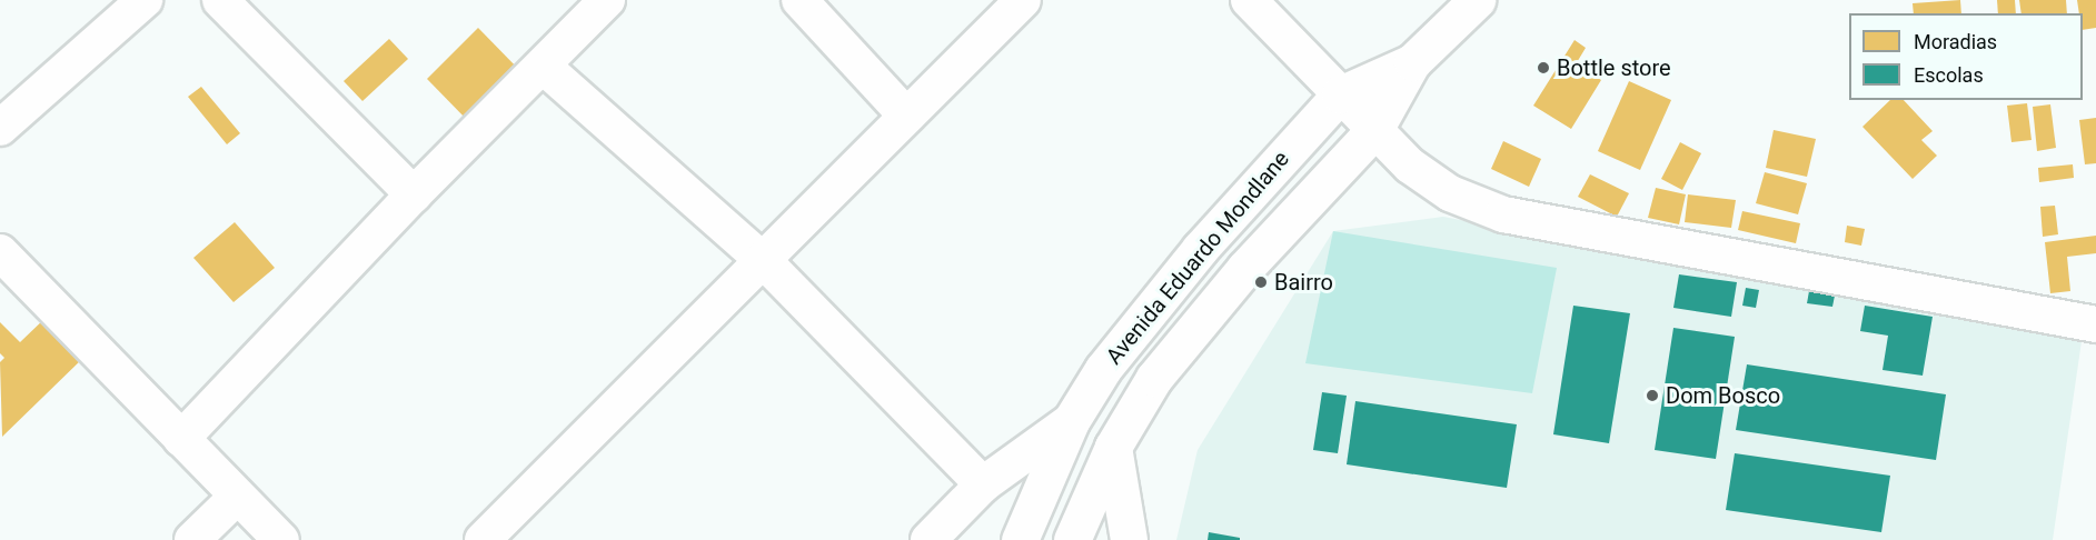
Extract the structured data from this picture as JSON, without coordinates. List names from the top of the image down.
{
  "streets": {
    "main road": ["Avenida Eduardo Mondlane"]
  },
  "places": ["Bottle store", "Bairro", "Dom Bosco"],
  "legend": ["Moradias", "Escolas"]
}
